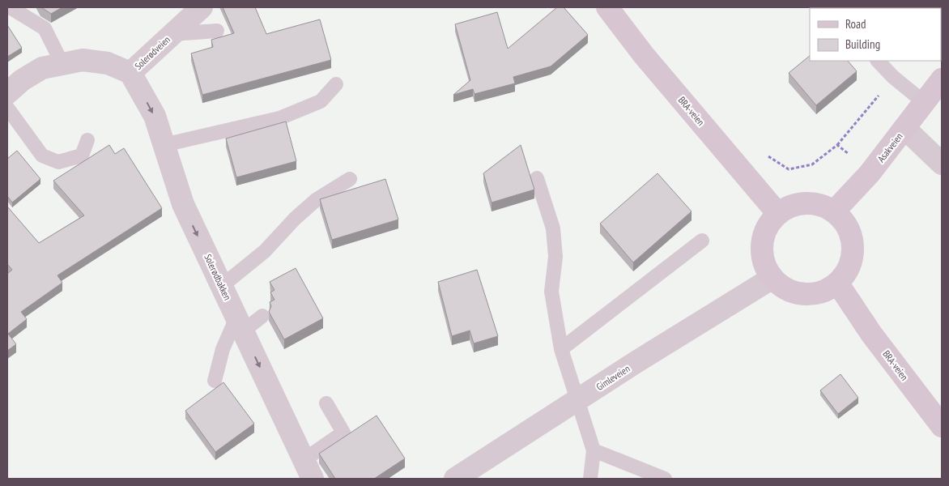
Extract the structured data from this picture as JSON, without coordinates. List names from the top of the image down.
{
  "streets": {
    "main road": ["BRA-veien", "Asakveien"],
    "street": ["Solerødveien", "Solerødbakken", "Gimleveien"]
  },
  "crossings": [
    ["Solerødveien", "Solerødbakken"],
    ["BRA-veien", "Asakveien"],
    ["BRA-veien", "Gimleveien"],
    ["Asakveien", "Gimleveien"]
  ],
  "one_way": ["Solerødbakken"],
  "legend": ["Road", "Building"]
}
